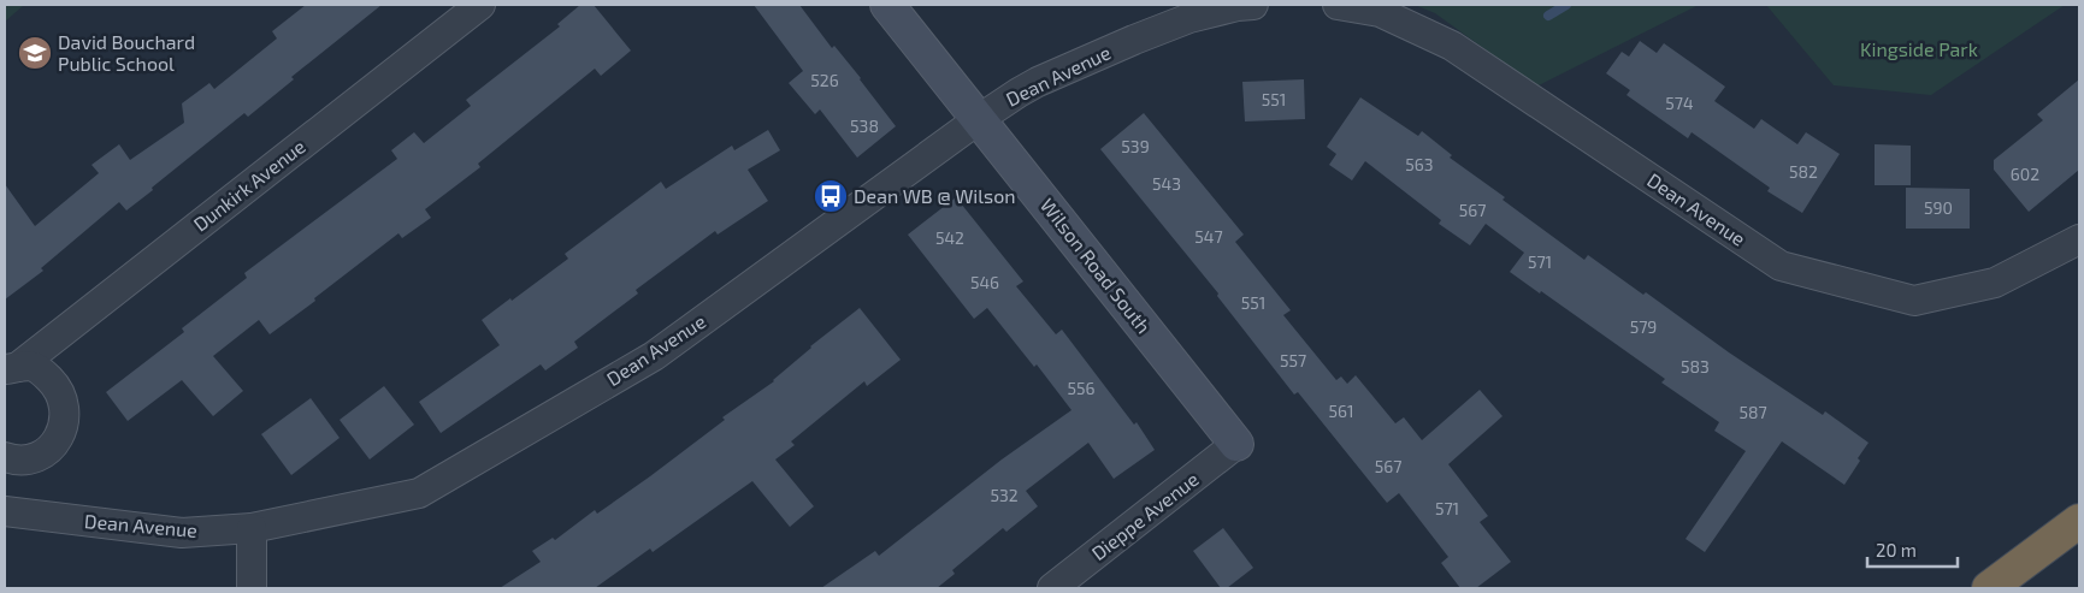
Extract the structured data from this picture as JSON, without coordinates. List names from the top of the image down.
{
  "streets": {
    "main road": ["Wilson Road South"],
    "street": ["Dean Avenue", "Dunkirk Avenue", "Dieppe Avenue"]
  },
  "crossings": [
    ["Dean Avenue", "Wilson Road South"],
    ["Wilson Road South", "Dieppe Avenue"]
  ],
  "parks": ["Kingside Park"],
  "places": {
    "school or university": ["David Bouchard Public School"],
    "bus stop": ["Dean WB @ Wilson"]
  },
  "house_numbers": [
    "526",
    "551",
    "574",
    "538",
    "539",
    "563",
    "582",
    "602",
    "543",
    "590",
    "567",
    "547",
    "542",
    "571",
    "546",
    "551",
    "579",
    "557",
    "583",
    "556",
    "561",
    "587",
    "567",
    "532",
    "571"
  ],
  "scale_bar": "20 m"
}
